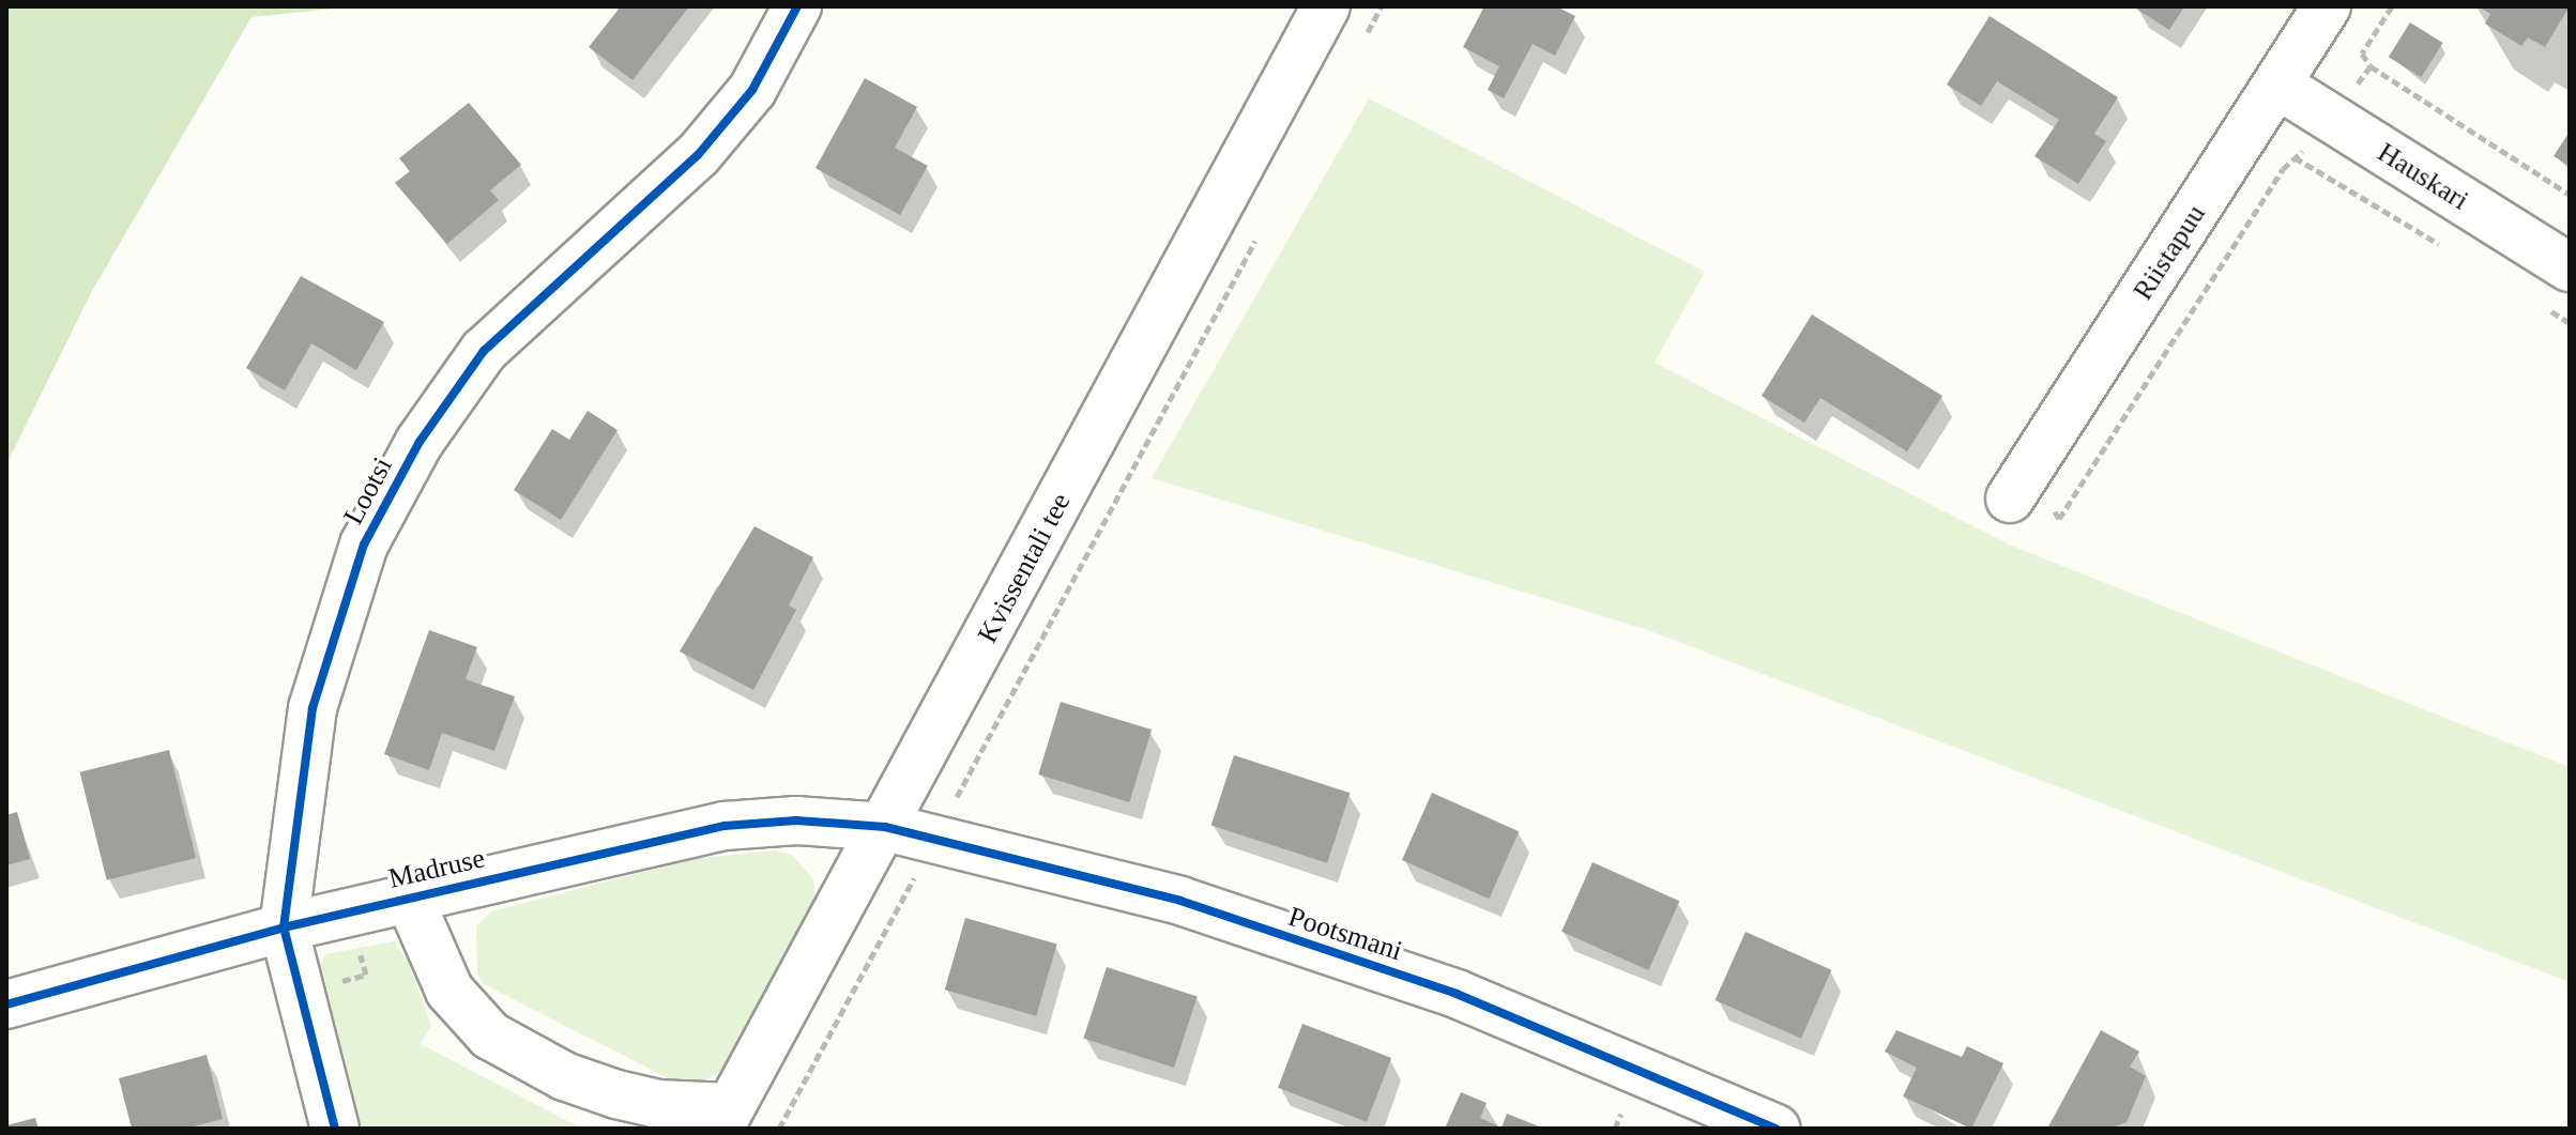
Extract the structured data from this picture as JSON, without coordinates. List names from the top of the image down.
{
  "streets": {
    "street": [
      "Hauskari",
      "Riistapuu",
      "Lootsi",
      "Kvissentali tee",
      "Madruse",
      "Pootsmani"
    ]
  },
  "crossings": [
    ["Hauskari", "Riistapuu"],
    ["Lootsi", "Madruse"],
    ["Kvissentali tee", "Madruse"],
    ["Kvissentali tee", "Pootsmani"],
    ["Madruse", "Pootsmani"]
  ]
}
